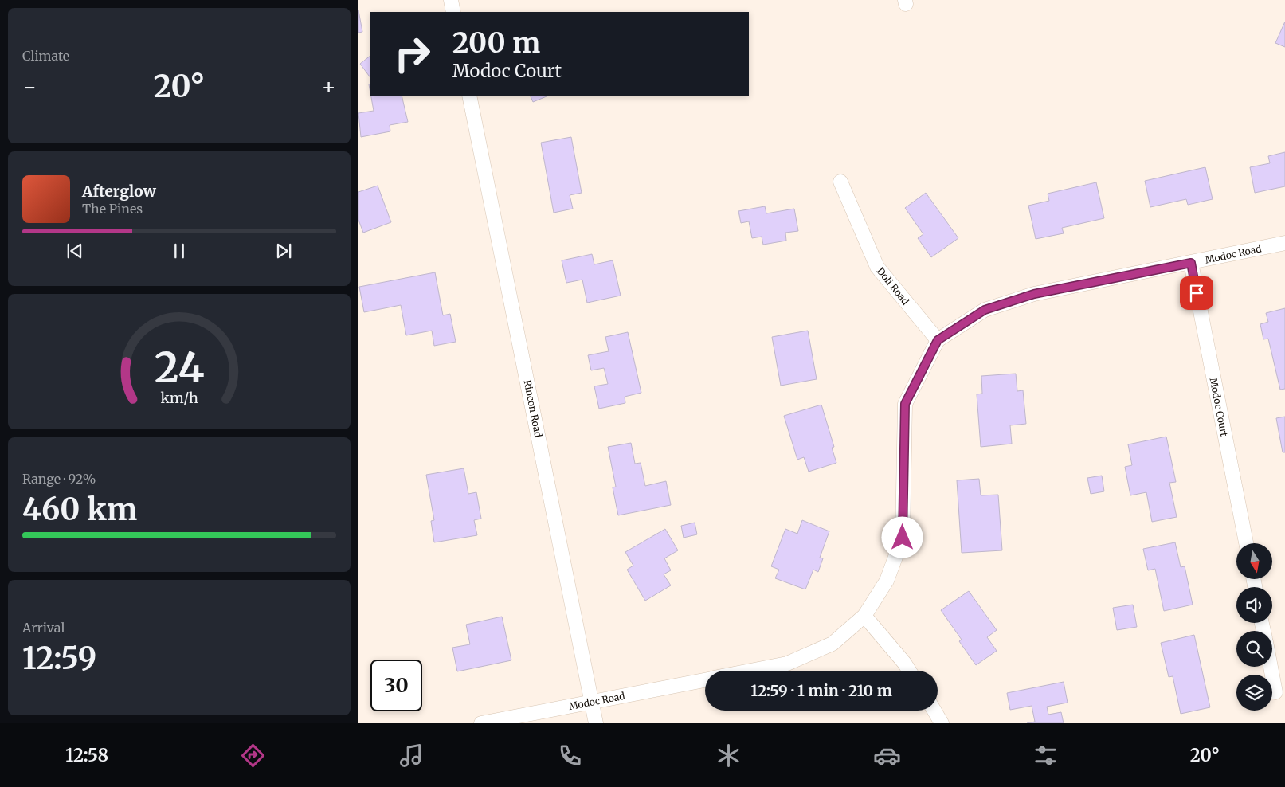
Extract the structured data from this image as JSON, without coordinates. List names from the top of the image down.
{
  "streets": {
    "street": [
      "Modoc Road",
      "Doli Road",
      "Modoc Court",
      "Rincon Road"
    ]
  },
  "crossings": [
    ["Modoc Road", "Doli Road"],
    ["Modoc Road", "Modoc Court"],
    ["Modoc Road", "Rincon Road"]
  ],
  "north": "bottom",
  "page": {
    "tile": [
      "Climate",
      ["Range · 92%", "460 km"],
      ["Arrival", "12:59"]
    ],
    "turn": ["200 m", "Modoc Court"],
    "heat": ["−", "20°", "+"],
    "song": ["Afterglow", "The Pines"],
    "limit": "30",
    "trip": "12:59 · 1 min · 210 m",
    "tabs": ["12:58", "20°"],
    "gauge": ["24", "km/h"]
  }
}
